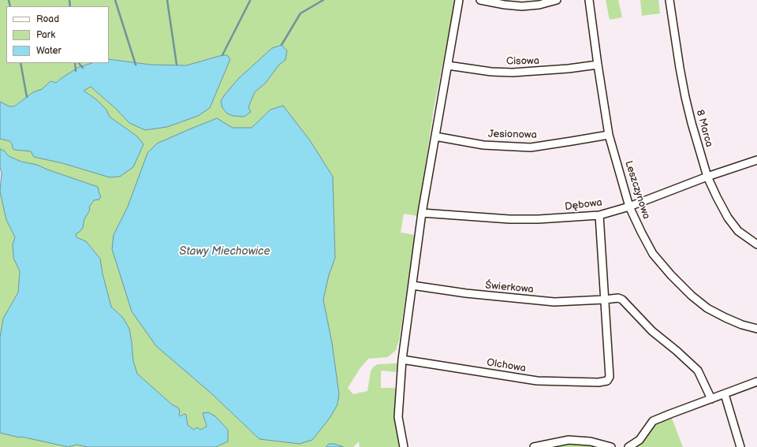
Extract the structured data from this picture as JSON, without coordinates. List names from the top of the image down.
{
  "streets": {
    "street": [
      "Cisowa",
      "8 Marca",
      "Jesionowa",
      "Leszczynowa",
      "Dębowa",
      "Świerkowa",
      "Olchowa"
    ]
  },
  "crossings": [
    ["Cisowa", "Leszczynowa"],
    ["8 Marca", "Dębowa"],
    ["Jesionowa", "Leszczynowa"],
    ["Leszczynowa", "Dębowa"],
    ["Świerkowa", "Olchowa"]
  ],
  "water": ["Stawy Miechowice"],
  "legend": ["Road", "Park", "Water"]
}
